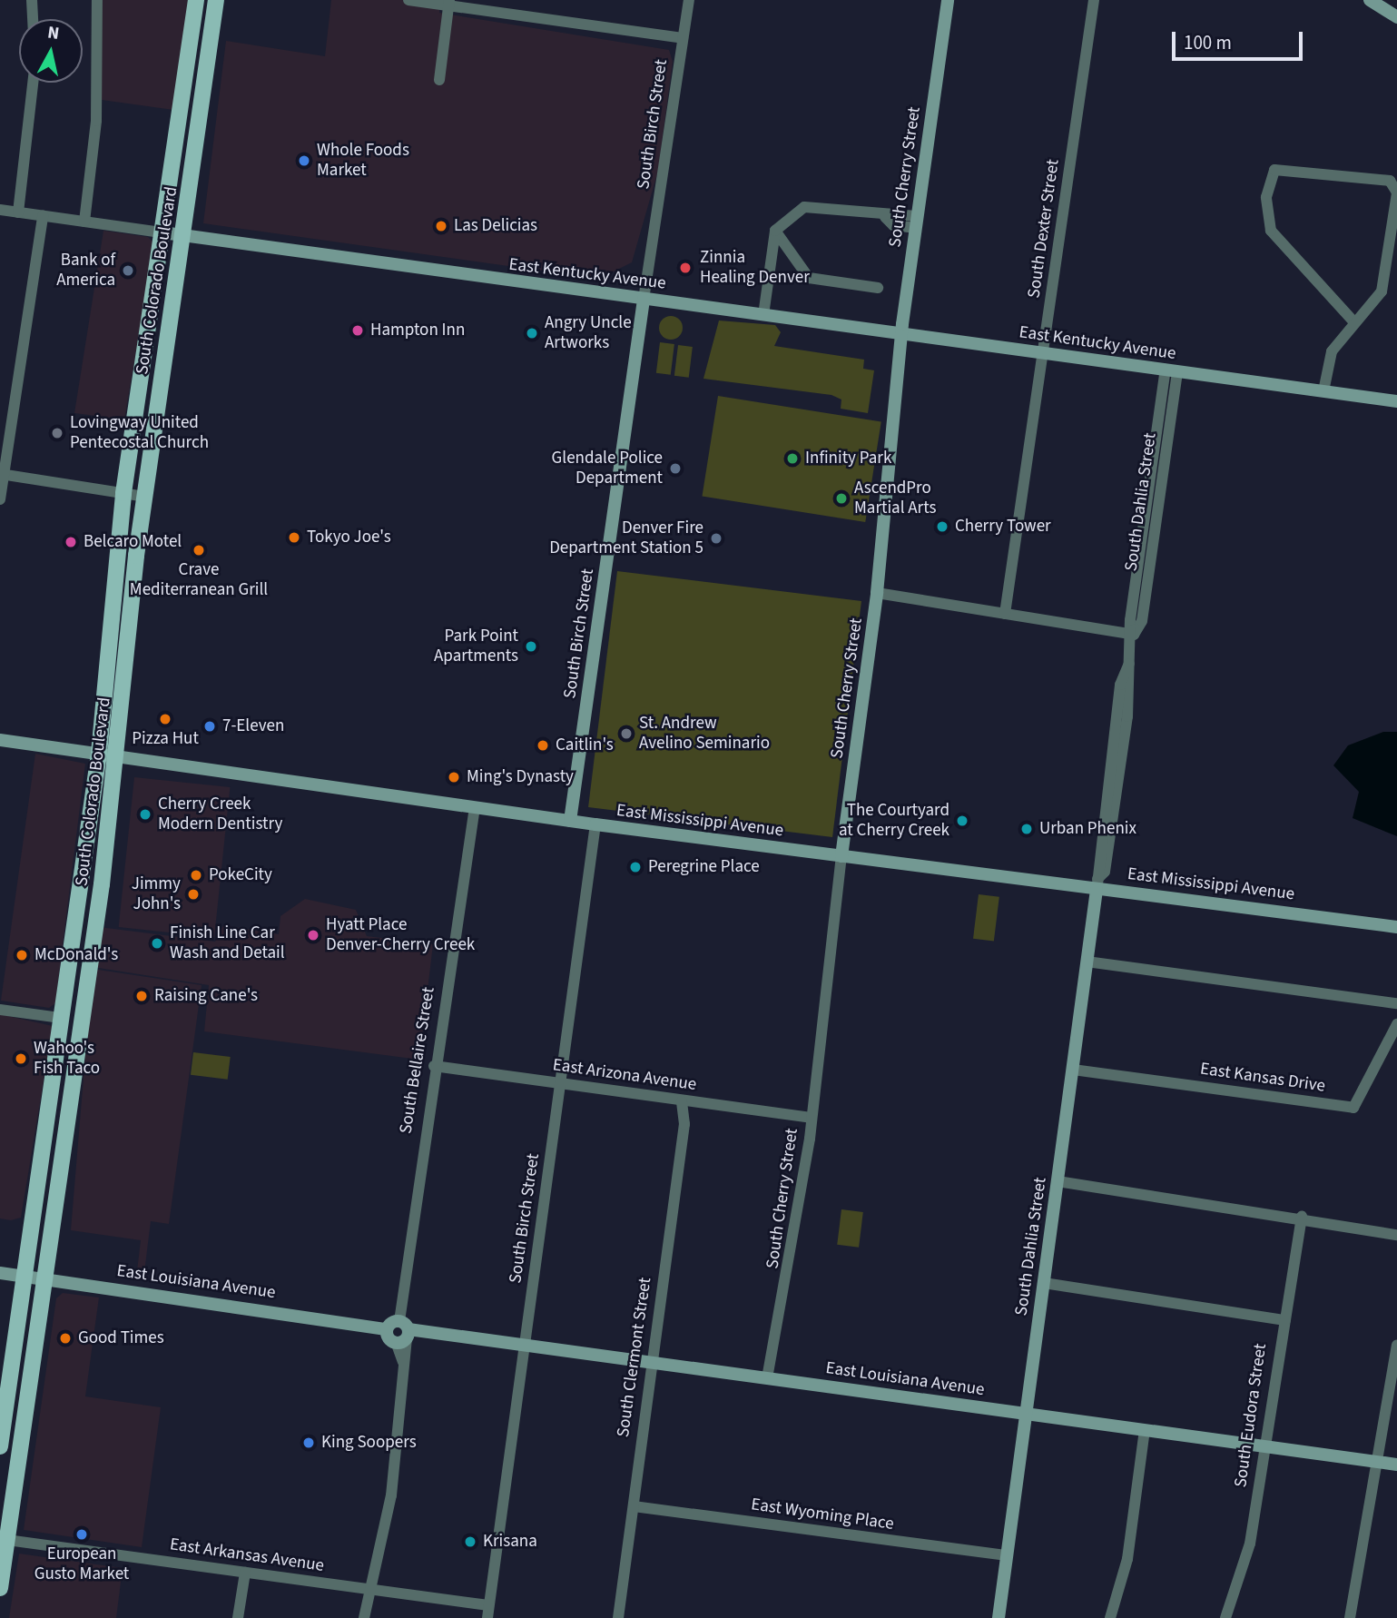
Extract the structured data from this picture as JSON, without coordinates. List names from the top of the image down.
{
  "streets": {
    "main road": ["South Colorado Boulevard"],
    "street": [
      "South Birch Street",
      "South Cherry Street",
      "South Dexter Street",
      "East Kentucky Avenue",
      "South Dahlia Street",
      "East Mississippi Avenue",
      "South Bellaire Street",
      "East Arizona Avenue",
      "East Kansas Drive",
      "East Louisiana Avenue",
      "South Clermont Street",
      "South Eudora Street",
      "East Wyoming Place",
      "East Arkansas Avenue"
    ]
  },
  "crossings": [
    ["South Birch Street", "East Kentucky Avenue"],
    ["South Birch Street", "East Mississippi Avenue"],
    ["South Birch Street", "East Arizona Avenue"],
    ["South Birch Street", "East Louisiana Avenue"],
    ["South Birch Street", "East Arkansas Avenue"],
    ["South Cherry Street", "East Kentucky Avenue"],
    ["South Cherry Street", "East Mississippi Avenue"],
    ["South Cherry Street", "East Arizona Avenue"],
    ["South Cherry Street", "East Louisiana Avenue"],
    ["South Dexter Street", "East Kentucky Avenue"],
    ["East Kentucky Avenue", "South Colorado Boulevard"],
    ["East Kentucky Avenue", "South Dahlia Street"],
    ["South Colorado Boulevard", "East Mississippi Avenue"],
    ["South Colorado Boulevard", "East Louisiana Avenue"],
    ["South Colorado Boulevard", "East Arkansas Avenue"],
    ["South Dahlia Street", "East Mississippi Avenue"],
    ["South Dahlia Street", "East Kansas Drive"],
    ["South Dahlia Street", "East Louisiana Avenue"],
    ["South Dahlia Street", "East Wyoming Place"],
    ["East Mississippi Avenue", "South Bellaire Street"],
    ["South Bellaire Street", "East Arizona Avenue"],
    ["South Bellaire Street", "East Louisiana Avenue"],
    ["East Arizona Avenue", "South Clermont Street"],
    ["East Louisiana Avenue", "South Clermont Street"],
    ["East Louisiana Avenue", "South Eudora Street"],
    ["South Clermont Street", "East Wyoming Place"]
  ],
  "places": [
    "Whole Foods Market",
    "Las Delicias",
    "Zinnia Healing Denver",
    "Bank of America",
    "Hampton Inn",
    "Angry Uncle Artworks",
    "Lovingway United Pentecostal Church",
    "Infinity Park",
    "Glendale Police Department",
    "AscendPro Martial Arts",
    "Cherry Tower",
    "Tokyo Joe's",
    "Denver Fire Department Station 5",
    "Belcaro Motel",
    "Crave Mediterranean Grill",
    "Park Point Apartments",
    "Pizza Hut",
    "7-Eleven",
    "St. Andrew Avelino Seminario",
    "Caitlin's",
    "Ming's Dynasty",
    "Cherry Creek Modern Dentistry",
    "The Courtyard at Cherry Creek",
    "Urban Phenix",
    "Peregrine Place",
    "PokeCity",
    "Jimmy John's",
    "Hyatt Place Denver-Cherry Creek",
    "Finish Line Car Wash and Detail",
    "McDonald's",
    "Raising Cane's",
    "Wahoo's Fish Taco",
    "Good Times",
    "King Soopers",
    "European Gusto Market",
    "Krisana"
  ],
  "scale_bar": "100 m",
  "north": "top"
}
